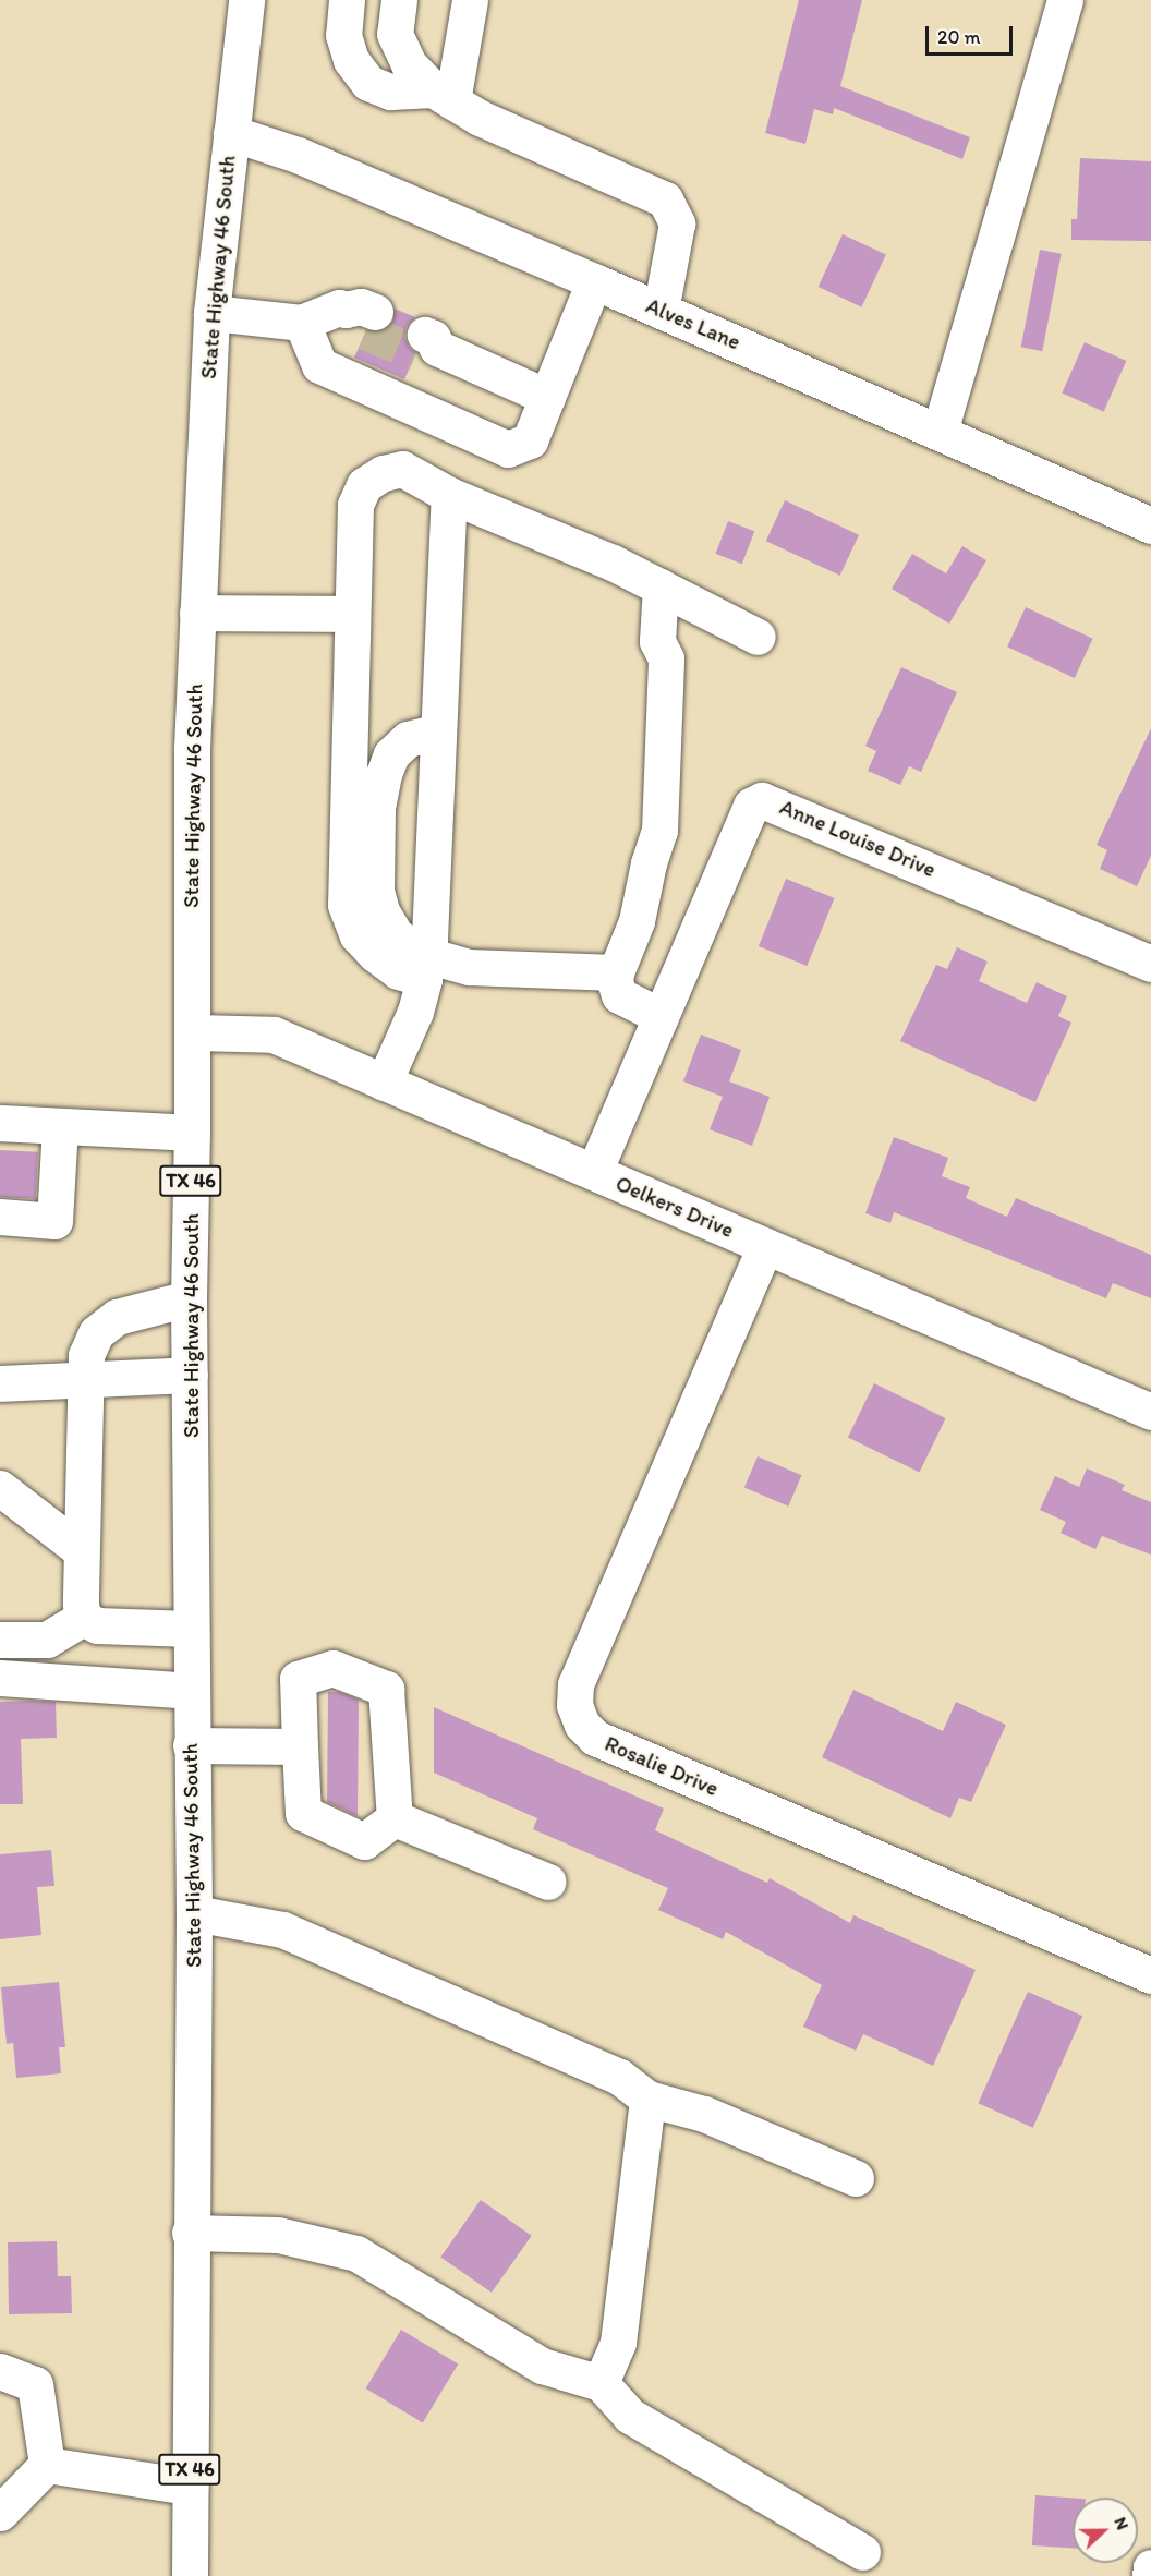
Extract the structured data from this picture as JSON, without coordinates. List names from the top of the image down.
{
  "streets": {
    "street": [
      "State Highway 46 South",
      "Alves Lane",
      "Anne Louise Drive",
      "TX 46",
      "Oelkers Drive",
      "Rosalie Drive"
    ]
  },
  "crossings": [
    ["State Highway 46 South", "Alves Lane"],
    ["State Highway 46 South", "Oelkers Drive"],
    ["Anne Louise Drive", "Oelkers Drive"],
    ["Oelkers Drive", "Rosalie Drive"]
  ],
  "scale_bar": "20 m",
  "north": "right"
}
